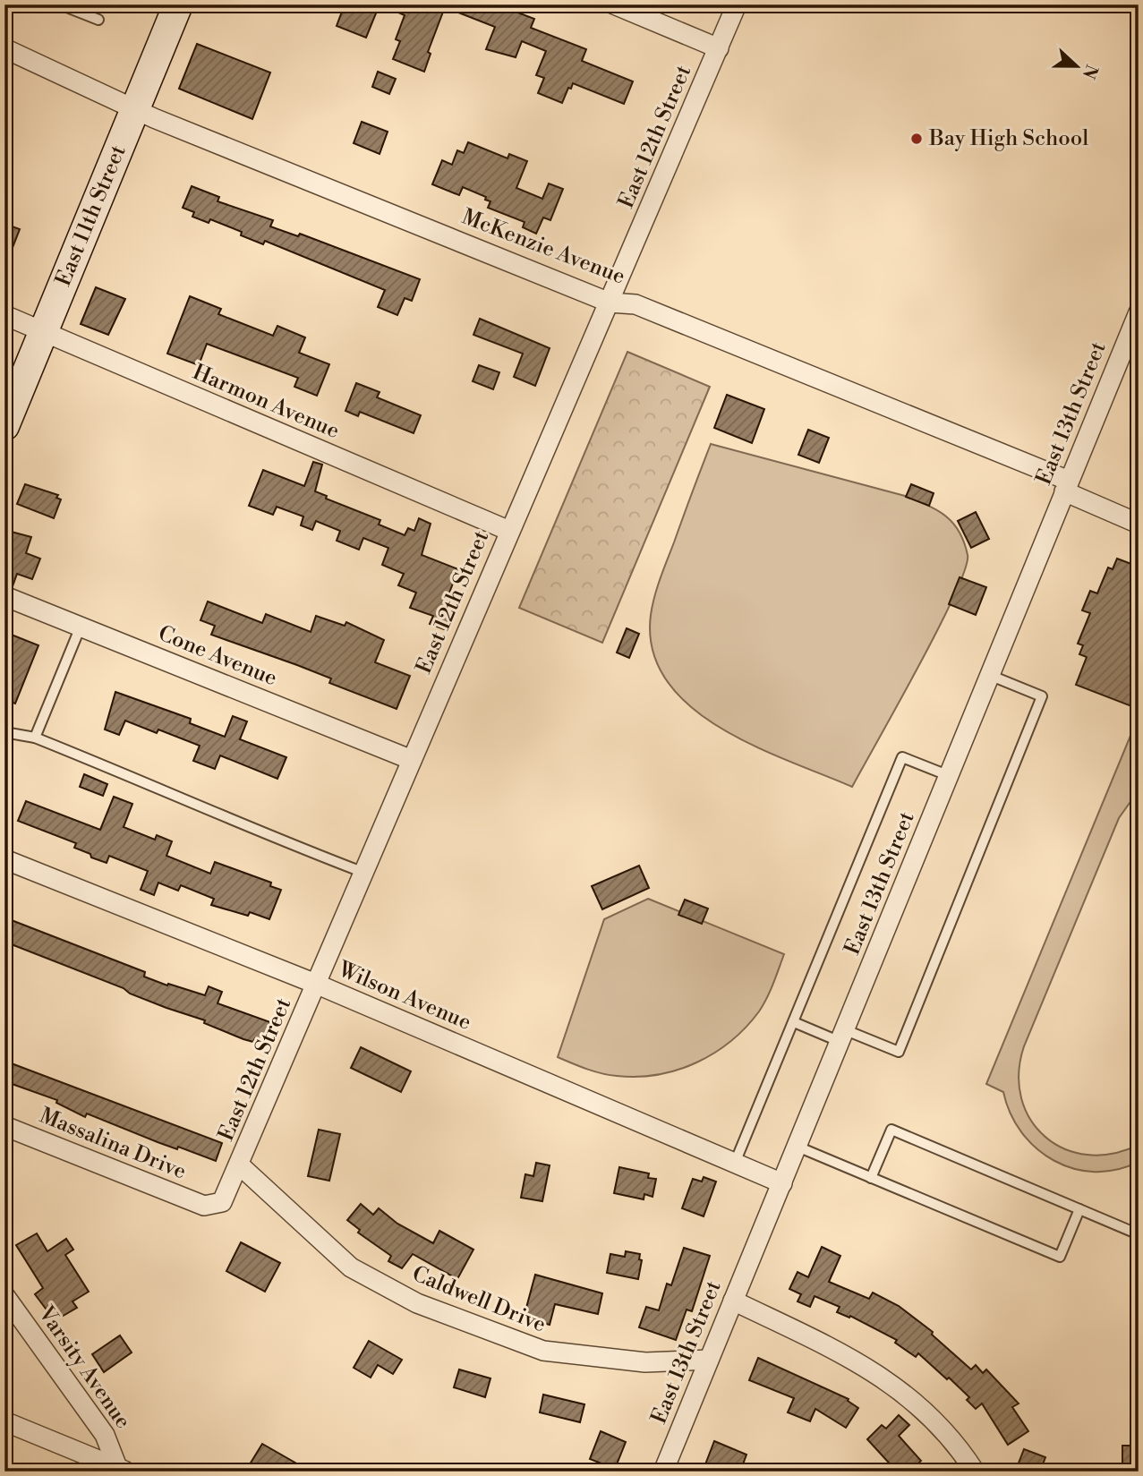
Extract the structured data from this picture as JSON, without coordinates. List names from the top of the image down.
{
  "streets": {
    "main road": ["East 11th Street"],
    "street": [
      "East 12th Street",
      "McKenzie Avenue",
      "Harmon Avenue",
      "East 13th Street",
      "Cone Avenue",
      "Wilson Avenue",
      "Massalina Drive",
      "Caldwell Drive",
      "Varsity Avenue"
    ]
  },
  "crossings": [
    ["East 12th Street", "McKenzie Avenue"],
    ["East 12th Street", "Harmon Avenue"],
    ["East 12th Street", "Cone Avenue"],
    ["East 12th Street", "Wilson Avenue"],
    ["East 12th Street", "Massalina Drive"],
    ["East 12th Street", "Caldwell Drive"],
    ["East 11th Street", "McKenzie Avenue"],
    ["East 11th Street", "Harmon Avenue"],
    ["McKenzie Avenue", "East 13th Street"],
    ["East 13th Street", "Wilson Avenue"],
    ["East 13th Street", "Caldwell Drive"]
  ],
  "places": ["Bay High School"],
  "north": "right"
}
